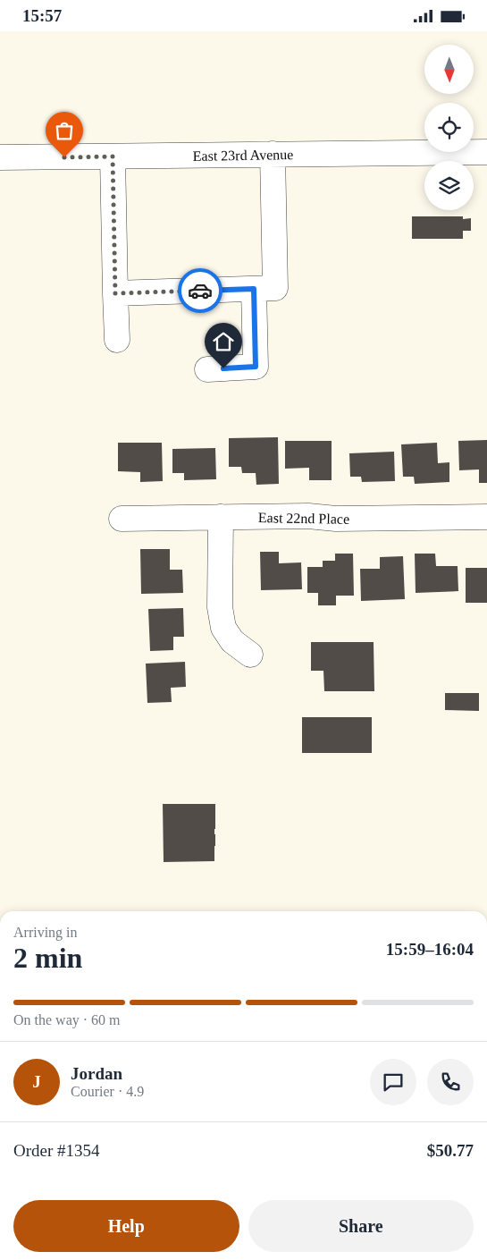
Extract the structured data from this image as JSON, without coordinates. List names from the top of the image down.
{
  "streets": {
    "street": ["East 23rd Avenue", "East 22nd Place"]
  },
  "north": "bottom",
  "page": {
    "status": "15:57",
    "heading": ["2 min", "Arriving in", "15:59–16:04"],
    "panel": [
      "Jordan",
      "Courier · 4.9",
      "Order #1354",
      "$50.77"
    ],
    "bar": "On the way · 60 m",
    "round": "J",
    "buttons": ["Help", "Share"]
  }
}
